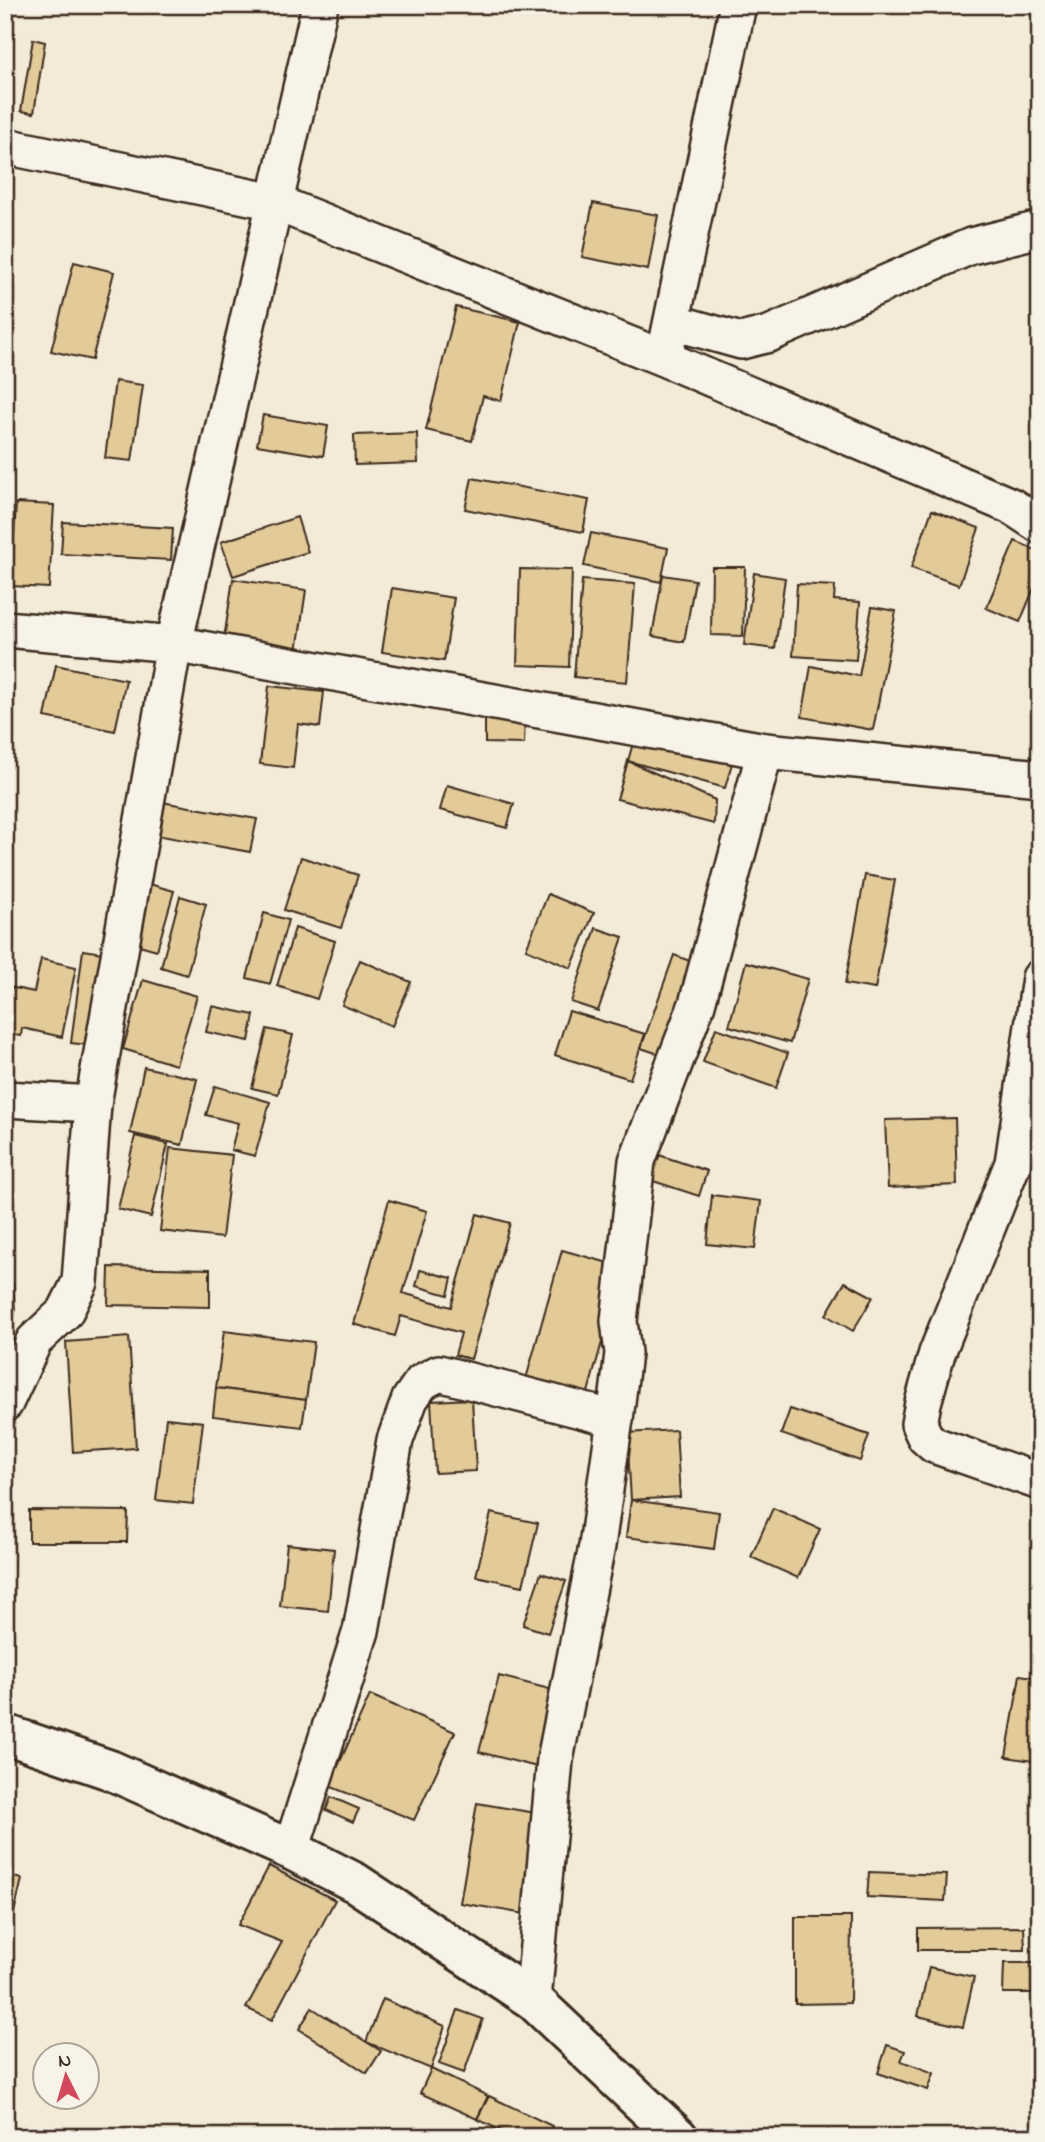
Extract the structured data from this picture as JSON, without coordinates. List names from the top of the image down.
{
  "north": "top"
}
